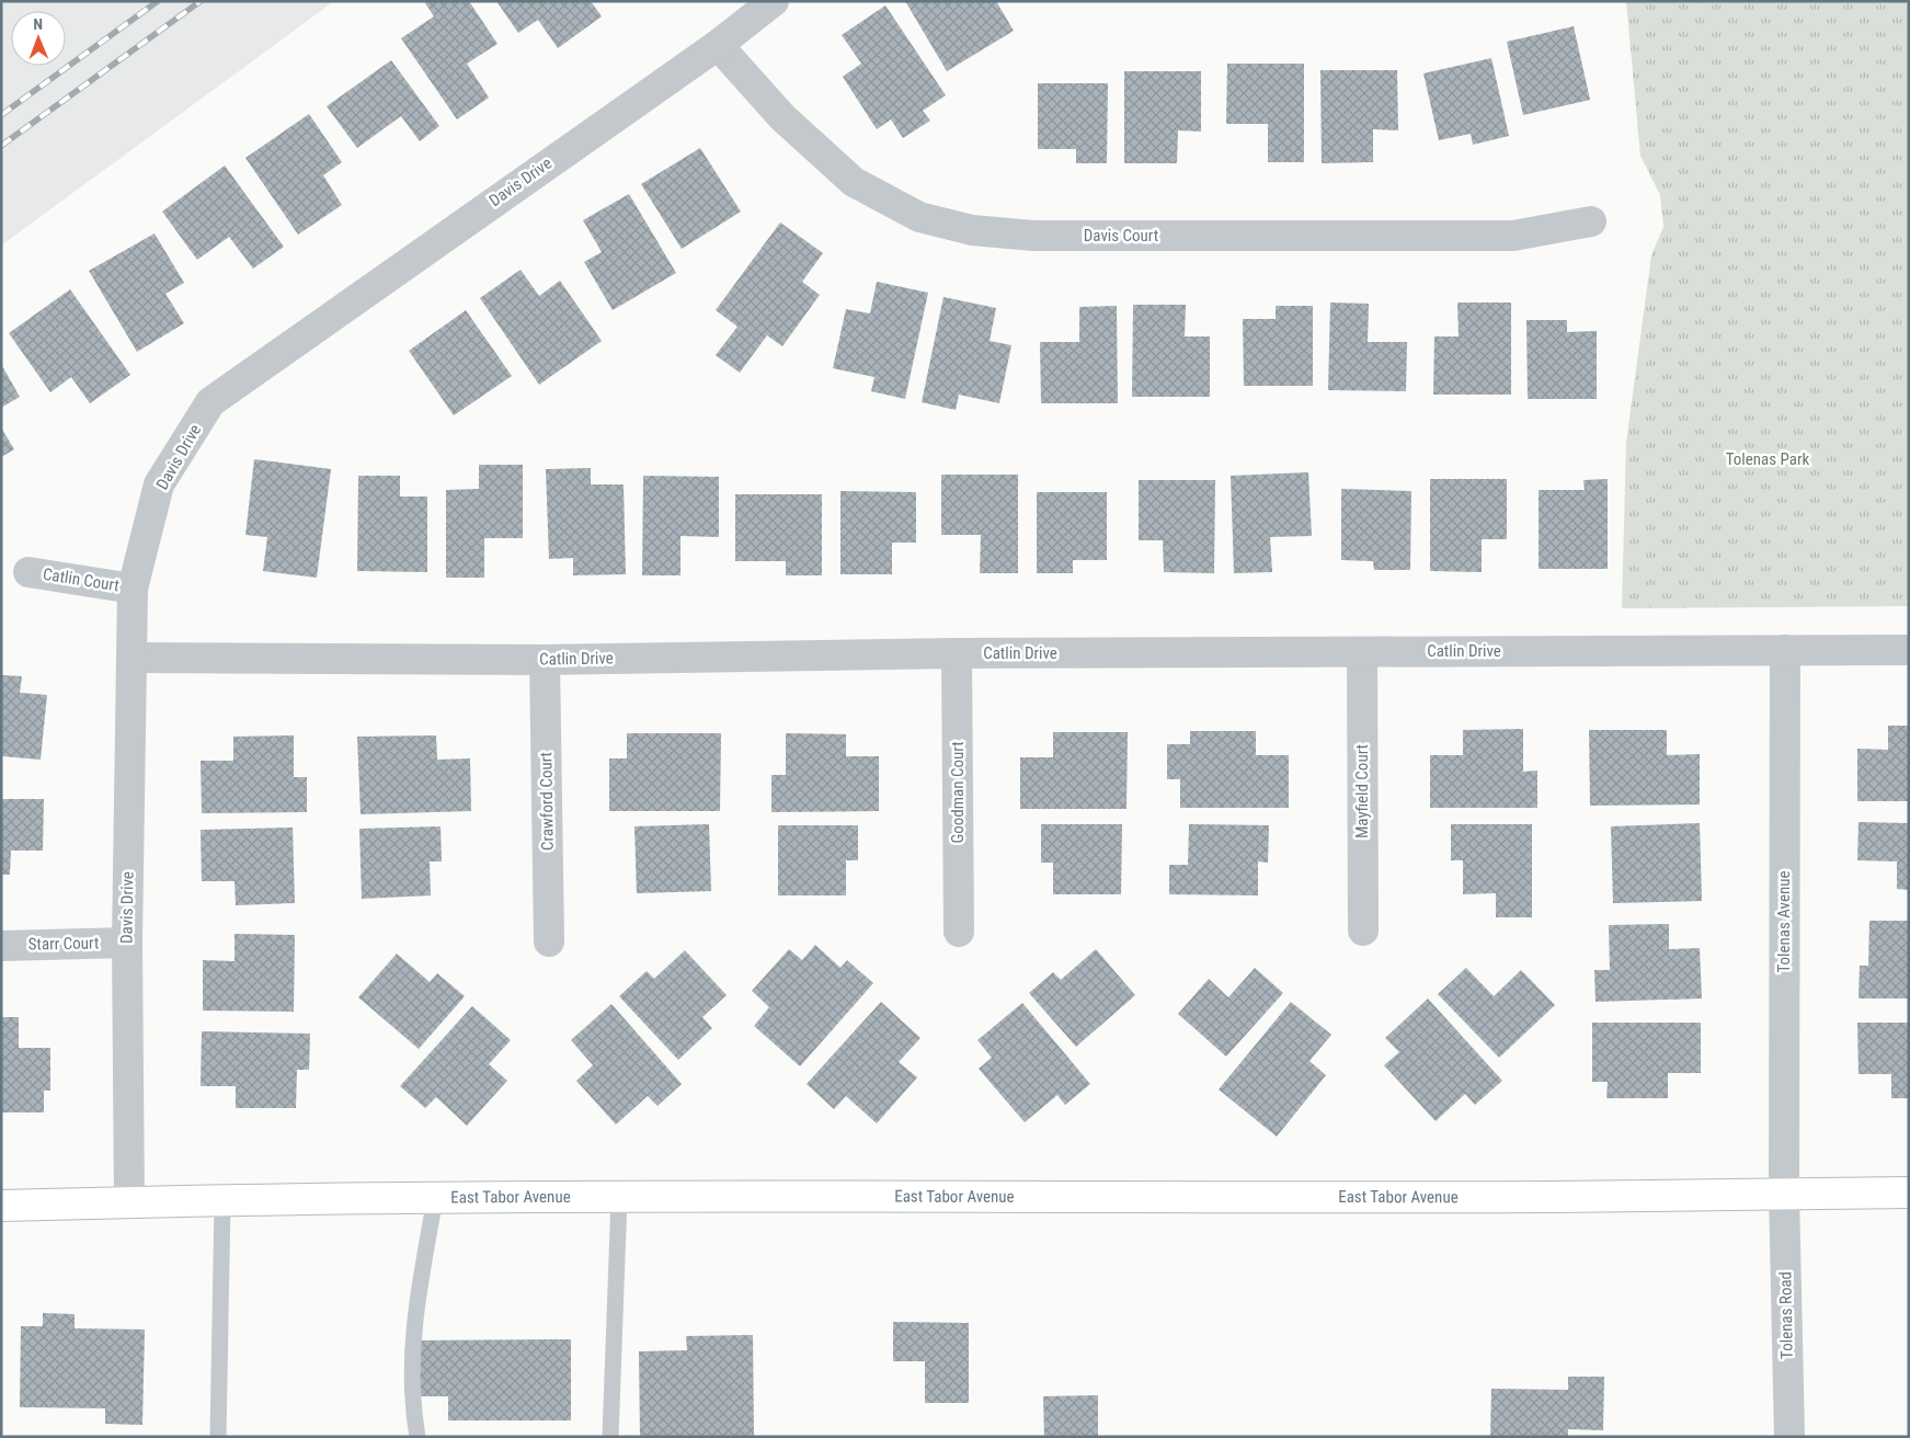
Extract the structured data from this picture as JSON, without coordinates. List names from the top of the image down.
{
  "streets": {
    "main road": ["East Tabor Avenue"],
    "street": [
      "Davis Drive",
      "Davis Court",
      "Catlin Court",
      "Catlin Drive",
      "Mayfield Court",
      "Goodman Court",
      "Crawford Court",
      "Tolenas Avenue",
      "Starr Court",
      "Tolenas Road"
    ]
  },
  "crossings": [
    ["Davis Drive", "Davis Court"],
    ["Davis Drive", "Catlin Court"],
    ["Davis Drive", "Catlin Drive"],
    ["Davis Drive", "Starr Court"],
    ["Davis Drive", "East Tabor Avenue"],
    ["Catlin Drive", "Mayfield Court"],
    ["Catlin Drive", "Goodman Court"],
    ["Catlin Drive", "Crawford Court"],
    ["Catlin Drive", "Tolenas Avenue"],
    ["Tolenas Avenue", "East Tabor Avenue"],
    ["Tolenas Avenue", "Tolenas Road"],
    ["East Tabor Avenue", "Tolenas Road"]
  ],
  "parks": ["Tolenas Park"],
  "north": "top"
}
